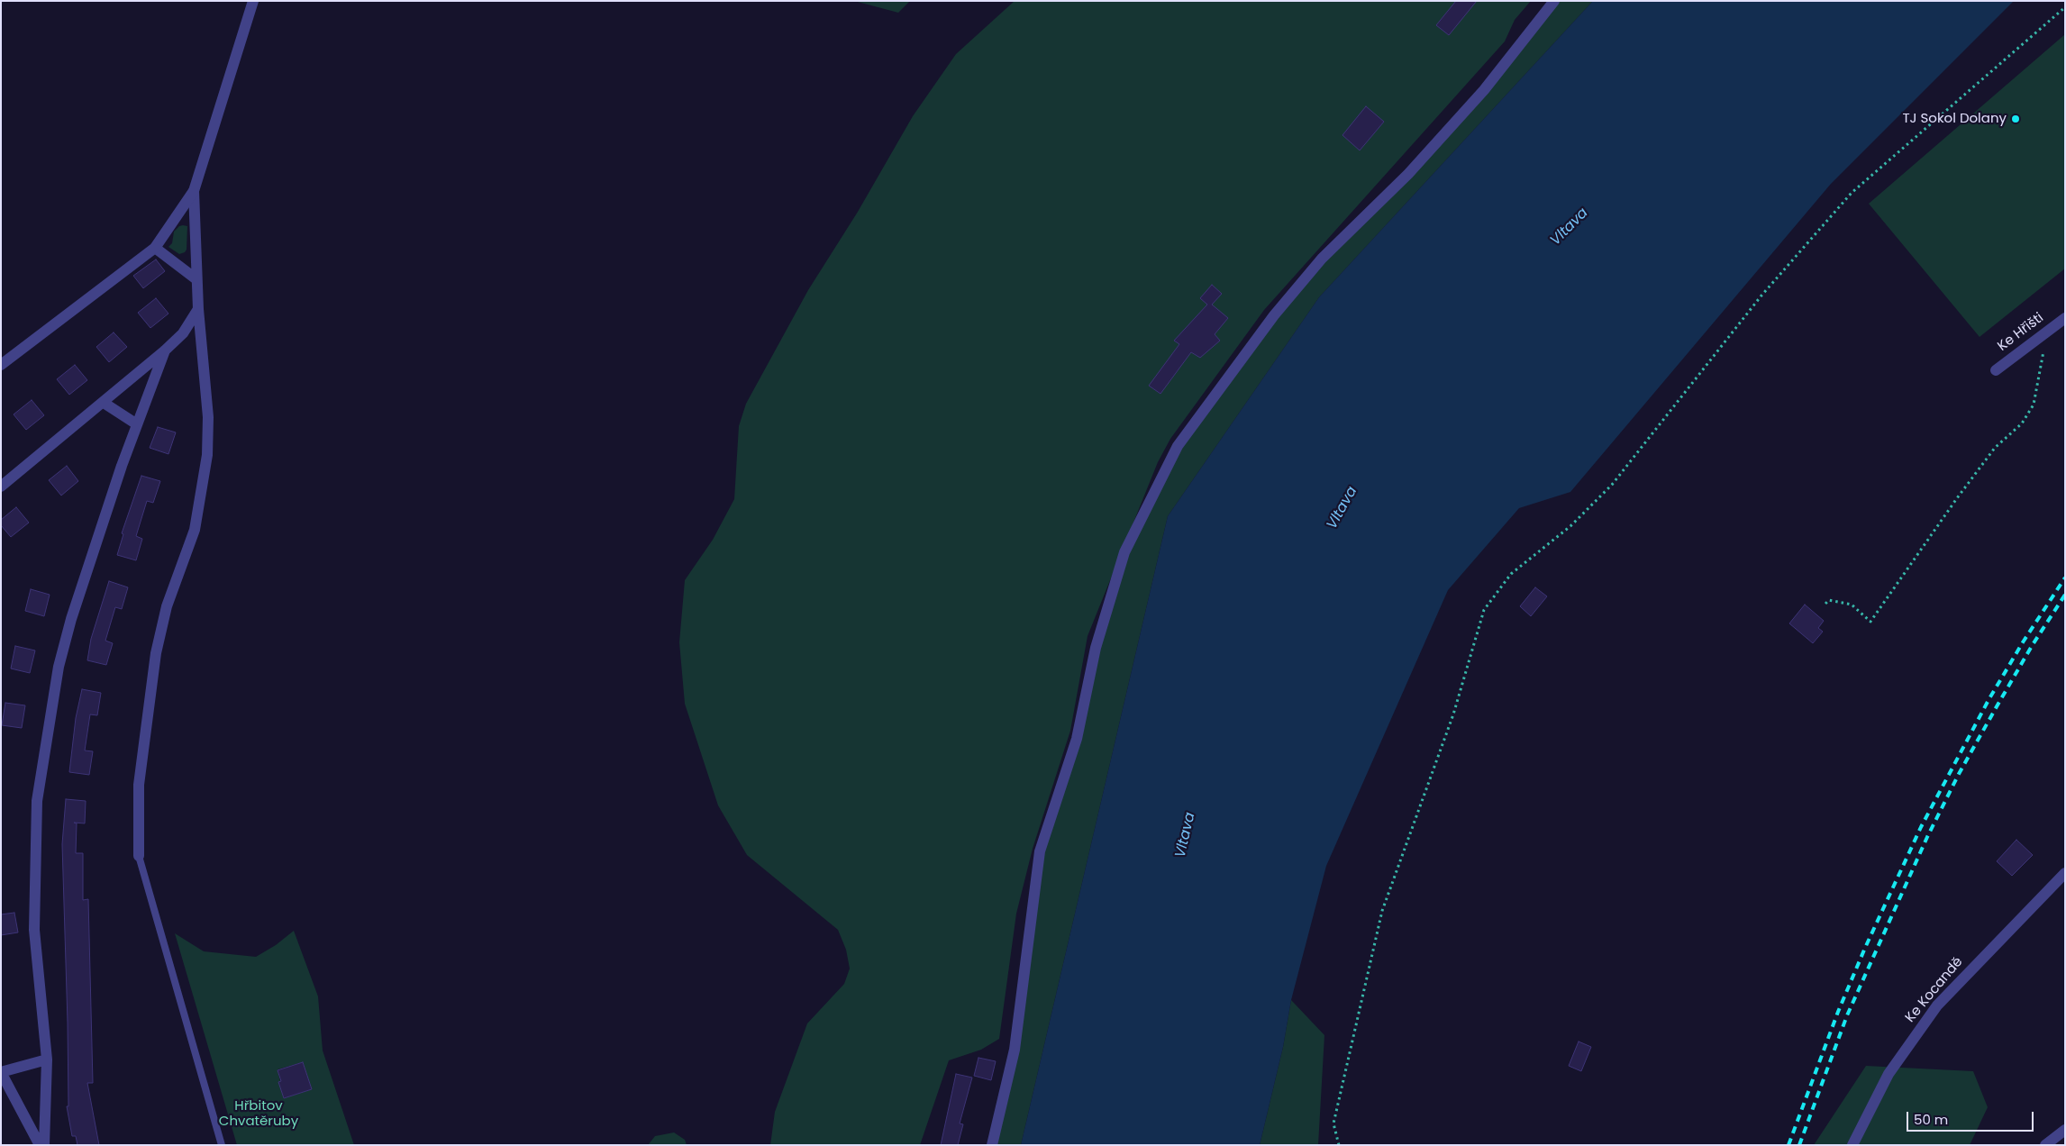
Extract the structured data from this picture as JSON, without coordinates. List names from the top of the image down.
{
  "streets": {
    "street": ["Ke Hřišti", "Ke Kocandě"]
  },
  "water": ["Vltava"],
  "parks": ["Hřbitov Chvatěruby"],
  "places": ["TJ Sokol Dolany"],
  "scale_bar": "50 m"
}
